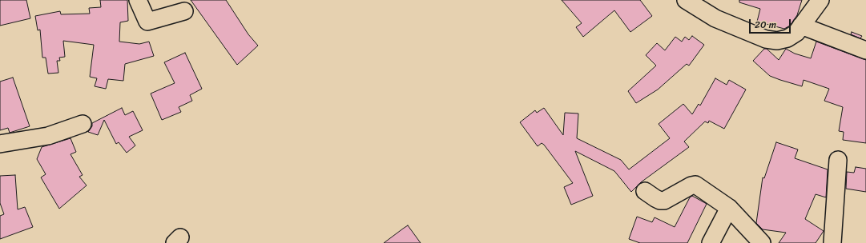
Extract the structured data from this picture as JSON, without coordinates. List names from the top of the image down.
{
  "scale_bar": "20 m"
}
